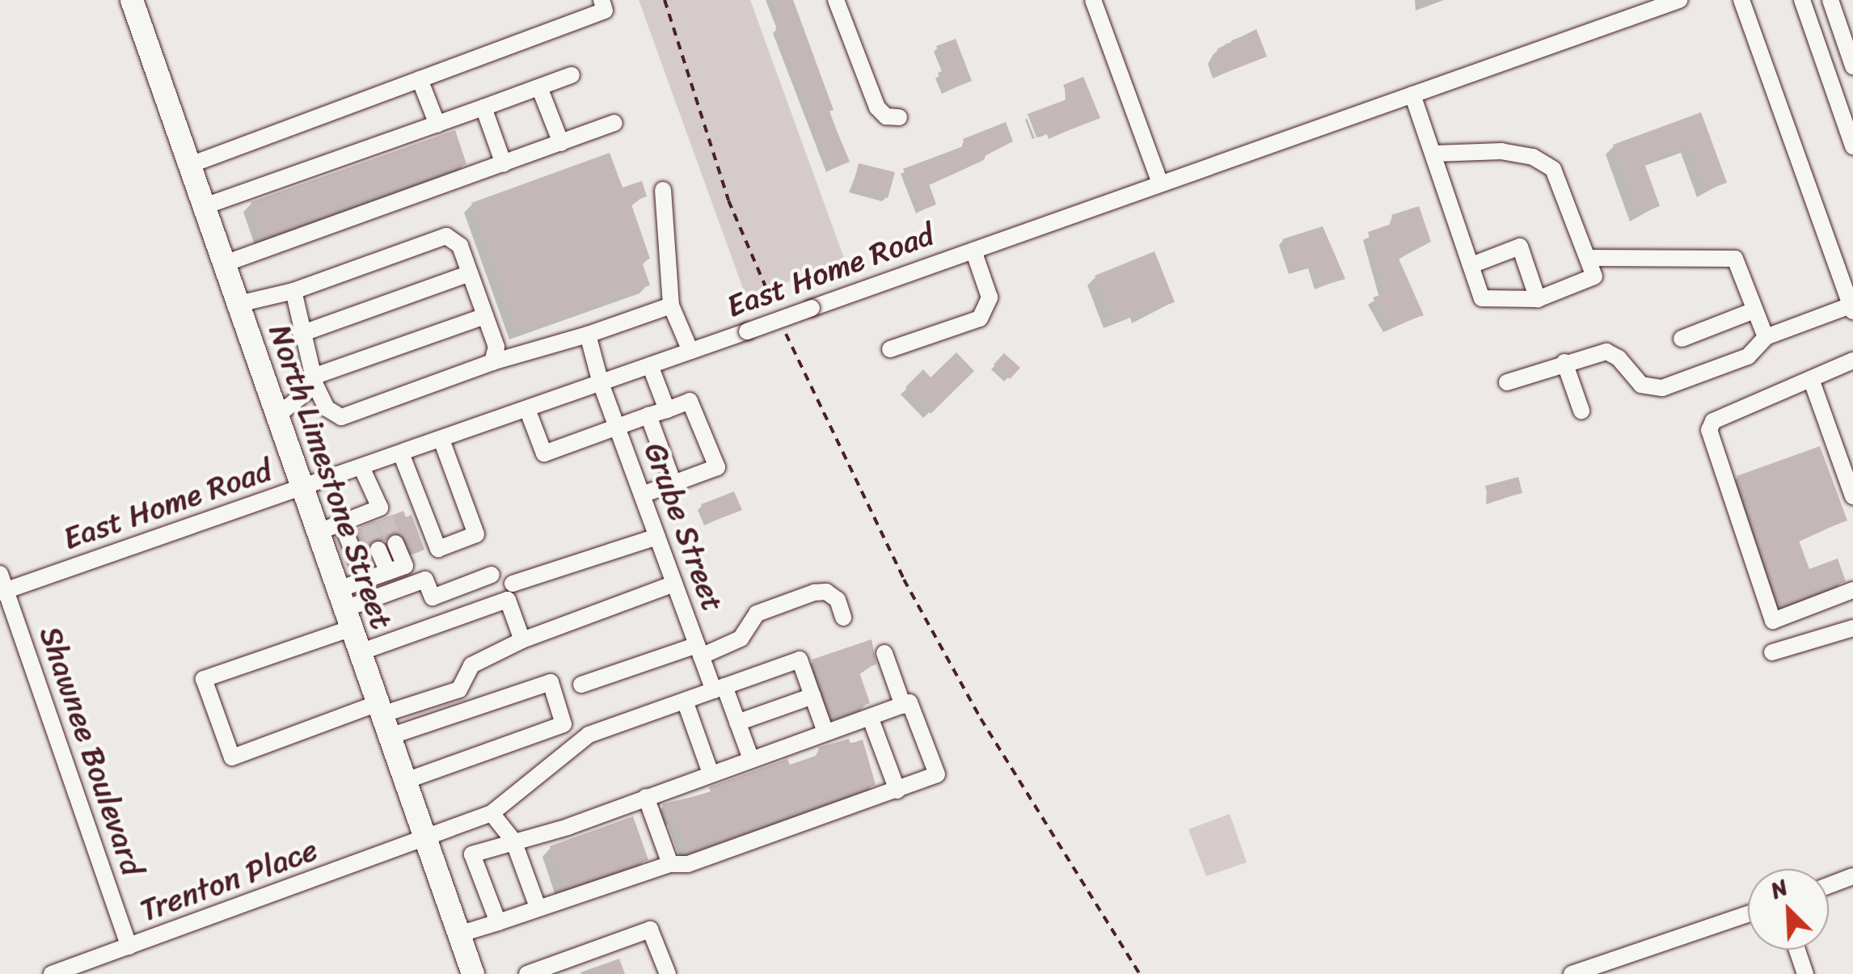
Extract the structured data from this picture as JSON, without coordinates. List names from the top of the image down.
{
  "streets": {
    "main road": ["North Limestone Street"],
    "street": [
      "East Home Road",
      "Grube Street",
      "Shawnee Boulevard",
      "Trenton Place"
    ]
  },
  "crossings": [
    ["East Home Road", "North Limestone Street"],
    ["East Home Road", "Grube Street"],
    ["East Home Road", "Shawnee Boulevard"],
    ["North Limestone Street", "Trenton Place"],
    ["Grube Street", "Trenton Place"],
    ["Shawnee Boulevard", "Trenton Place"]
  ],
  "north": "top left"
}
